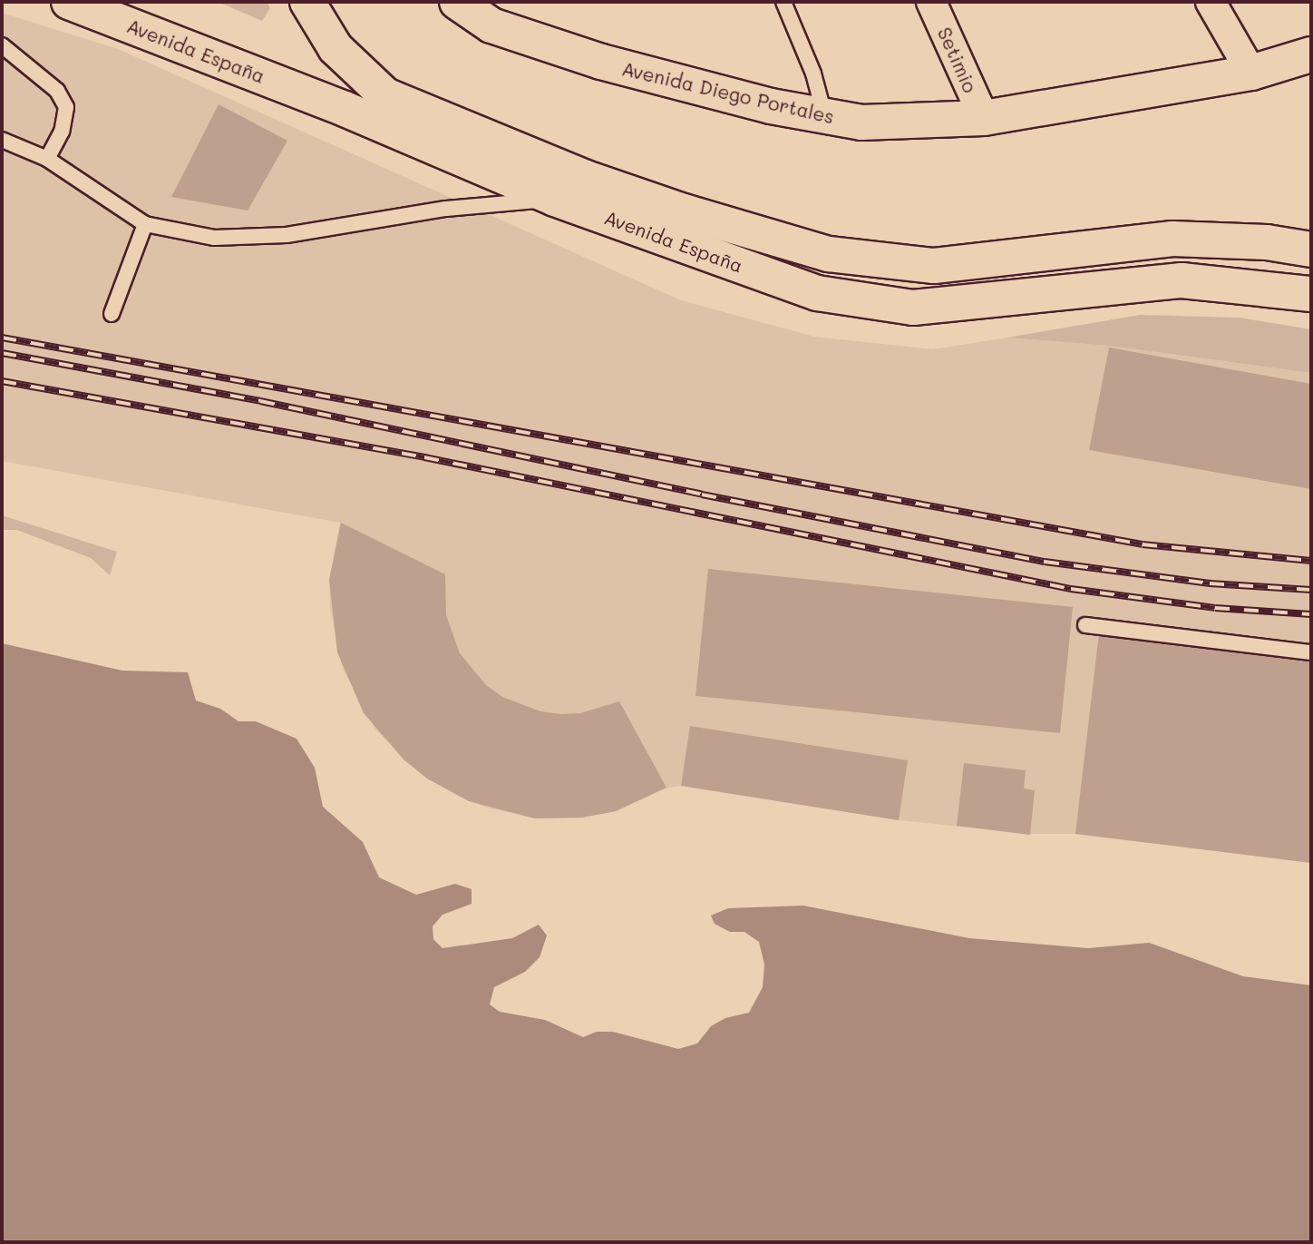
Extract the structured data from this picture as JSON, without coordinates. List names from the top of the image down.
{
  "streets": {
    "main road": ["Avenida España", "Avenida Diego Portales"],
    "street": ["Setimio"]
  },
  "crossings": [
    ["Setimio", "Avenida Diego Portales"]
  ]
}
